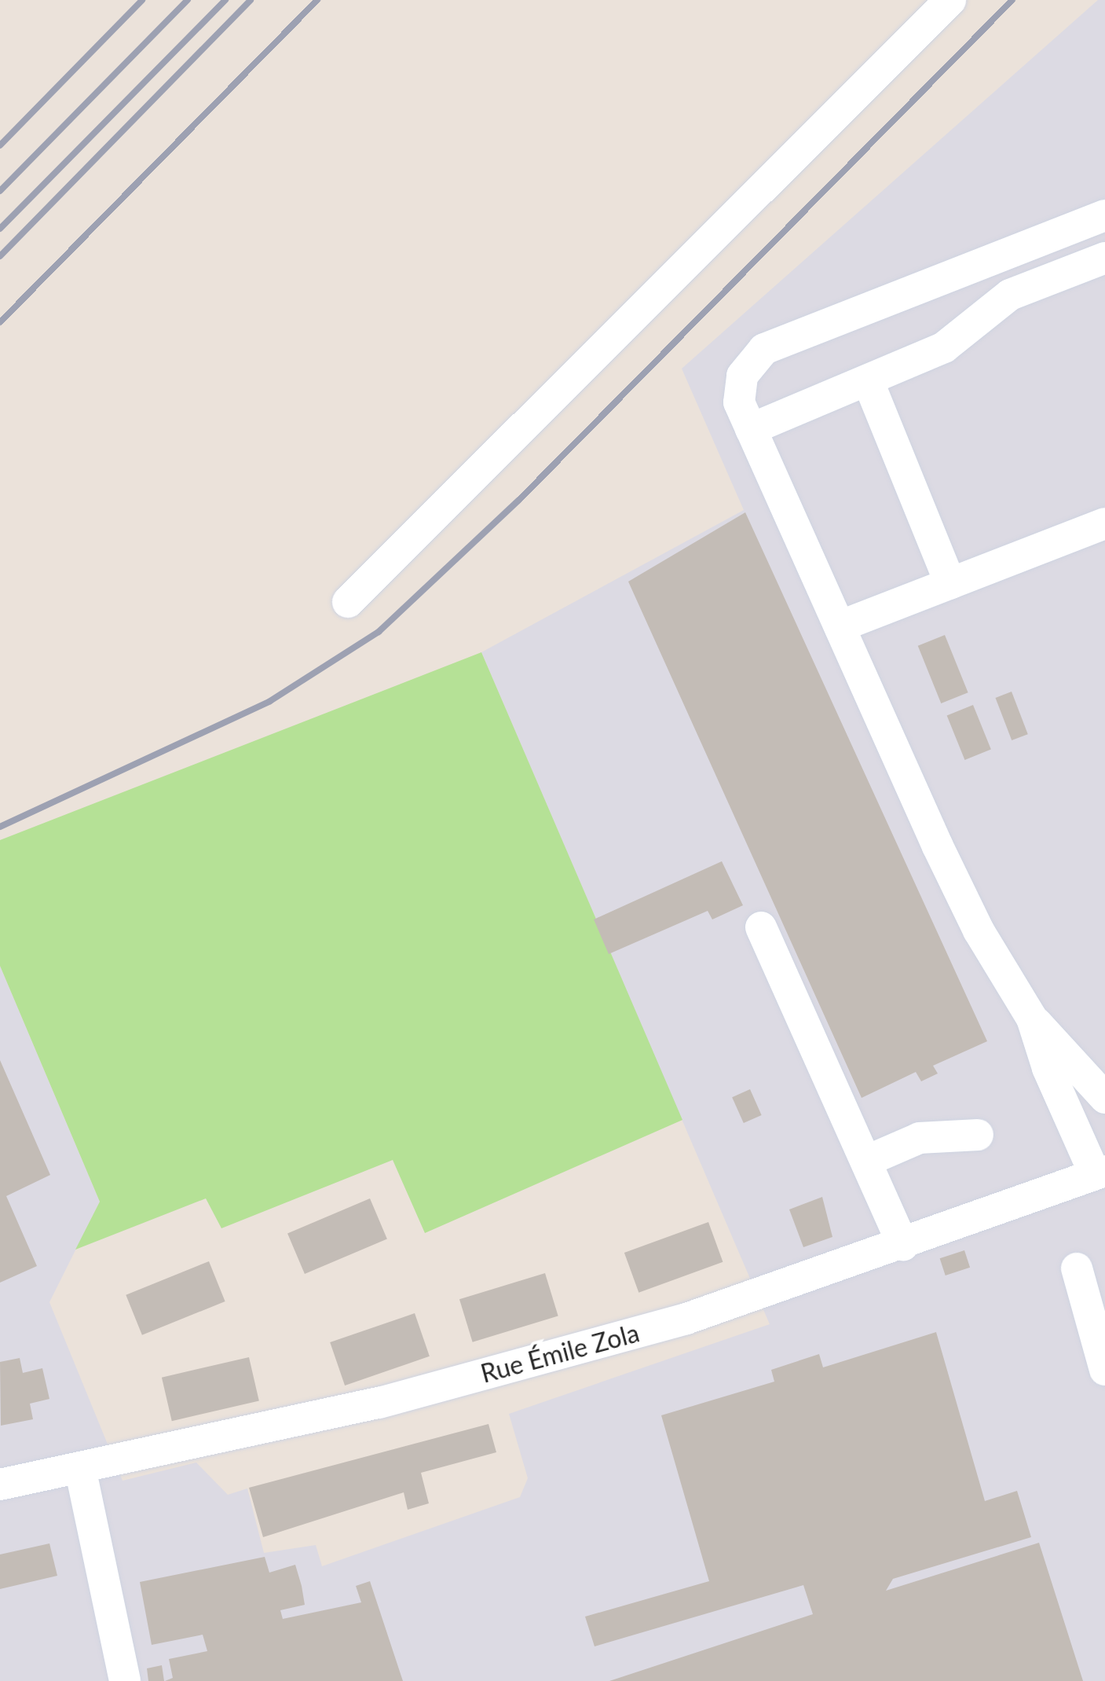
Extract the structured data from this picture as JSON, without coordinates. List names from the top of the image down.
{
  "streets": {
    "street": ["Rue Émile Zola"]
  }
}
